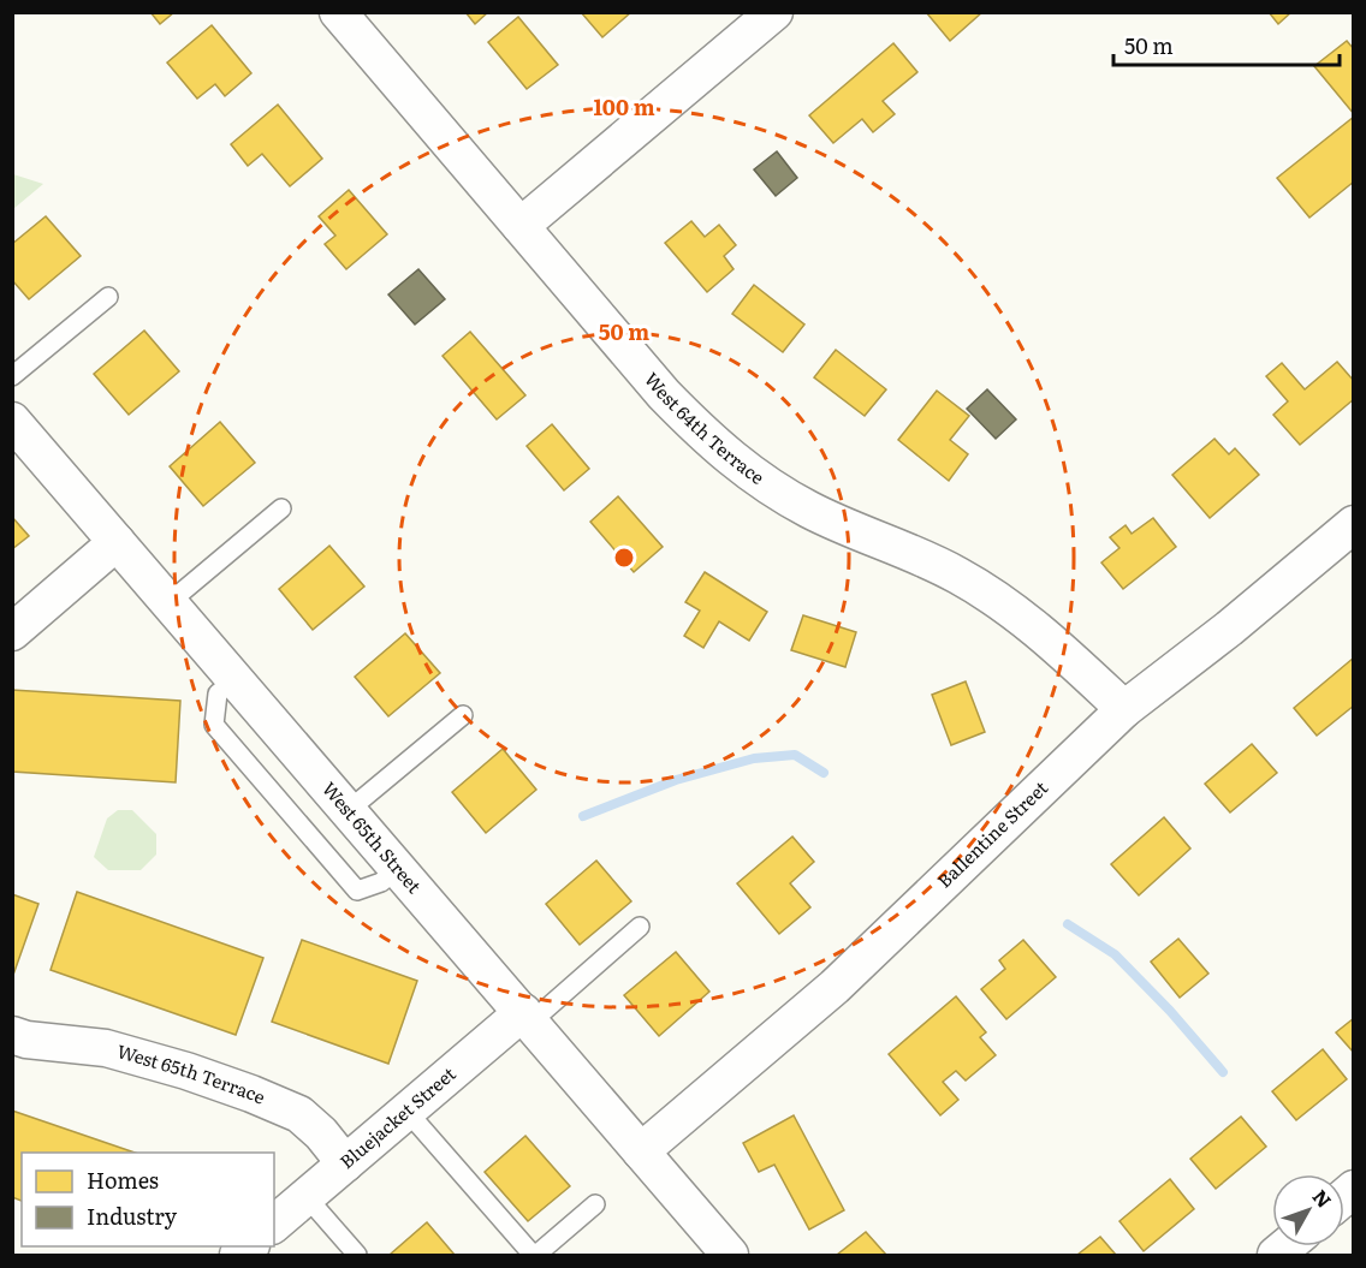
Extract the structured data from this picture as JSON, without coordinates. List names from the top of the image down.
{
  "streets": {
    "street": [
      "West 64th Terrace",
      "Ballentine Street",
      "West 65th Street",
      "West 65th Terrace",
      "Bluejacket Street"
    ]
  },
  "crossings": [
    ["West 64th Terrace", "Ballentine Street"],
    ["Ballentine Street", "West 65th Street"],
    ["West 65th Street", "Bluejacket Street"],
    ["West 65th Terrace", "Bluejacket Street"]
  ],
  "legend": ["Homes", "Industry"],
  "scale_bar": "50 m",
  "north": "top right",
  "rings": ["100 m", "50 m"]
}
